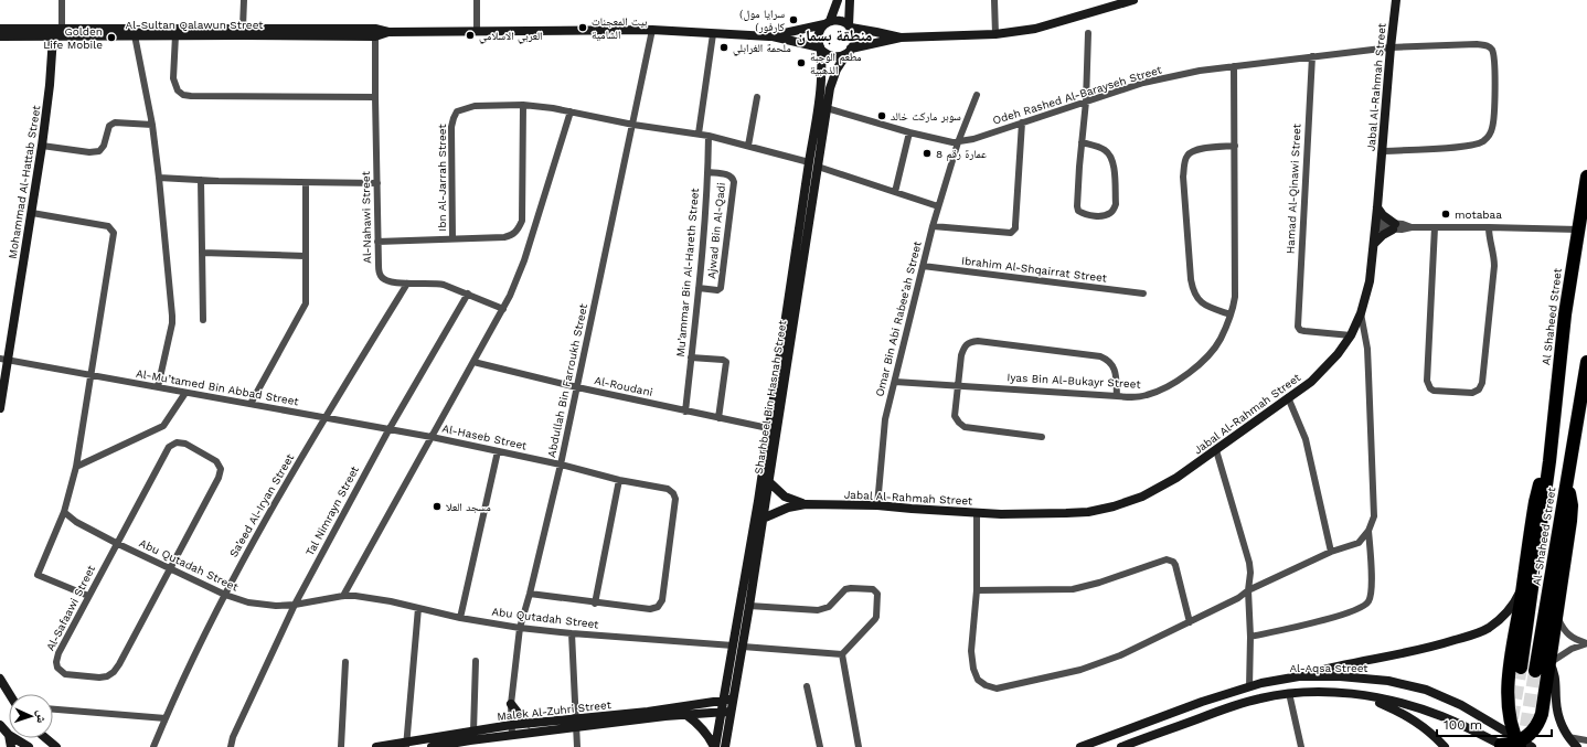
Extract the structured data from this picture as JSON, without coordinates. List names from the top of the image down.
{
  "streets": {
    "highway": ["Al Shaheed Street", "Al-Shaheed Street"],
    "street": [
      "Al-Sultan Qalawun Street",
      "Jabal Al-Rahmah Street",
      "Odeh Rashed Al-Barayseh Street",
      "Ibn Al-Jarrah Street",
      "Mohammad Al-Hattab Street",
      "Hamad Al-Qinawi Street",
      "Al-Nahawi Street",
      "Ajwad Bin Al-Qadi",
      "Ibrahim Al-Shqairrat Street",
      "Mu’ammar Bin Al-Hareth Street",
      "Omar Bin Abi Rabee’ah Street",
      "Abdullah Bin Farroukh Street",
      "Iyas Bin Al-Bukayr Street",
      "Al-Roudani",
      "Al-Mu’tamed Bin Abbad Street",
      "Sharhbeel Bin Hasnah Street",
      "Al-Haseb Street",
      "Sa’eed Al-Iryan Street",
      "Tal Nimrayn Street",
      "Abu Qutadah Street",
      "Al-Safaawi Street",
      "Al-Aqsa Street",
      "Malek Al-Zuhri Street"
    ]
  },
  "crossings": [
    ["Al-Sultan Qalawun Street", "Mohammad Al-Hattab Street"],
    ["Al-Sultan Qalawun Street", "Al-Nahawi Street"],
    ["Al-Sultan Qalawun Street", "Abdullah Bin Farroukh Street"],
    ["Al-Sultan Qalawun Street", "Sharhbeel Bin Hasnah Street"],
    ["Jabal Al-Rahmah Street", "Odeh Rashed Al-Barayseh Street"],
    ["Jabal Al-Rahmah Street", "Hamad Al-Qinawi Street"],
    ["Jabal Al-Rahmah Street", "Omar Bin Abi Rabee’ah Street"],
    ["Odeh Rashed Al-Barayseh Street", "Hamad Al-Qinawi Street"],
    ["Odeh Rashed Al-Barayseh Street", "Omar Bin Abi Rabee’ah Street"],
    ["Odeh Rashed Al-Barayseh Street", "Iyas Bin Al-Bukayr Street"],
    ["Odeh Rashed Al-Barayseh Street", "Sharhbeel Bin Hasnah Street"],
    ["Ibn Al-Jarrah Street", "Mu’ammar Bin Al-Hareth Street"],
    ["Ibn Al-Jarrah Street", "Abdullah Bin Farroukh Street"],
    ["Ibn Al-Jarrah Street", "Sharhbeel Bin Hasnah Street"],
    ["Mohammad Al-Hattab Street", "Al-Mu’tamed Bin Abbad Street"],
    ["Al-Nahawi Street", "Sa’eed Al-Iryan Street"],
    ["Al-Nahawi Street", "Tal Nimrayn Street"],
    ["Ajwad Bin Al-Qadi", "Mu’ammar Bin Al-Hareth Street"],
    ["Ibrahim Al-Shqairrat Street", "Omar Bin Abi Rabee’ah Street"],
    ["Mu’ammar Bin Al-Hareth Street", "Al-Roudani"],
    ["Al Shaheed Street", "Al-Shaheed Street"],
    ["Omar Bin Abi Rabee’ah Street", "Iyas Bin Al-Bukayr Street"],
    ["Abdullah Bin Farroukh Street", "Al-Roudani"],
    ["Abdullah Bin Farroukh Street", "Al-Haseb Street"],
    ["Abdullah Bin Farroukh Street", "Abu Qutadah Street"],
    ["Abdullah Bin Farroukh Street", "Malek Al-Zuhri Street"],
    ["Al-Roudani", "Sharhbeel Bin Hasnah Street"],
    ["Al-Mu’tamed Bin Abbad Street", "Al-Haseb Street"],
    ["Al-Mu’tamed Bin Abbad Street", "Sa’eed Al-Iryan Street"],
    ["Al-Mu’tamed Bin Abbad Street", "Tal Nimrayn Street"],
    ["Sharhbeel Bin Hasnah Street", "Abu Qutadah Street"],
    ["Sharhbeel Bin Hasnah Street", "Malek Al-Zuhri Street"],
    ["Sa’eed Al-Iryan Street", "Abu Qutadah Street"],
    ["Tal Nimrayn Street", "Abu Qutadah Street"],
    ["Abu Qutadah Street", "Al-Safaawi Street"]
  ],
  "districts": ["منطقة بسمان"],
  "places": [
    "(سرايا مول (كارفور",
    "بيت المعجنات الشامية",
    "العربي الاسلامي",
    "Golden Life Mobile",
    "ملحمة الغرابلي",
    "مطعم الوجبة الذهبية",
    "سوبر ماركت خالد",
    "عمارة رقم 8",
    "motabaa",
    "مسجد العلا"
  ],
  "scale_bar": "100 m",
  "north": "right"
}
